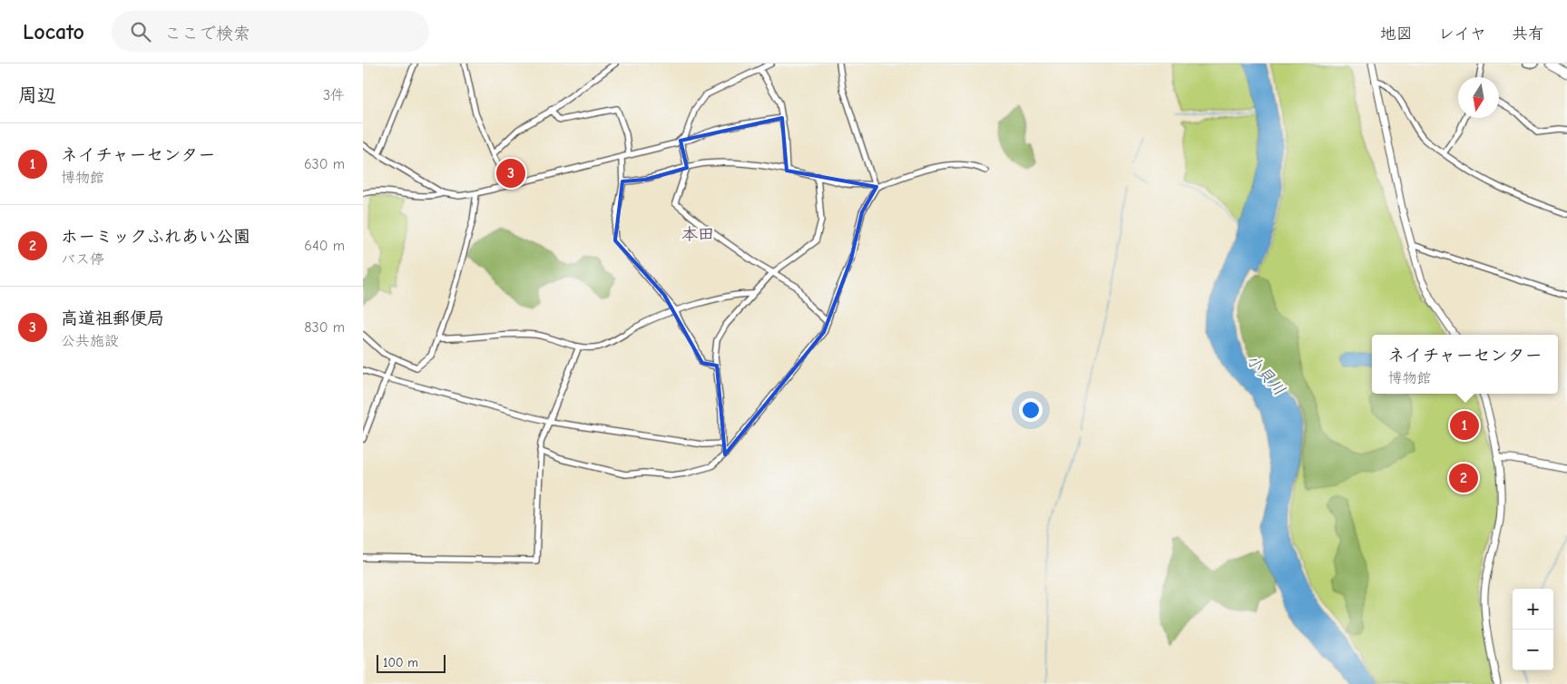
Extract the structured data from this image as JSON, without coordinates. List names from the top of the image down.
{
  "districts": ["本田"],
  "water": ["小貝川"],
  "scale_bar": "100 m",
  "north": "bottom",
  "page": {
    "header": "Locato",
    "search": "ここで検索",
    "nav": ["地図", "レイヤ", "共有"],
    "heading": ["周辺", "3件"],
    "list": [
      {
        "mark": "1",
        "name": "ネイチャーセンター",
        "note": "博物館",
        "value": "630 m"
      },
      {
        "mark": "2",
        "name": "ホーミックふれあい公園",
        "note": "バス停",
        "value": "640 m"
      },
      {
        "mark": "3",
        "name": "高道祖郵便局",
        "note": "公共施設",
        "value": "830 m"
      }
    ],
    "pins": ["3", "1", "2"],
    "popup": ["ネイチャーセンター", "博物館"],
    "map_buttons": ["+", "−"],
    "scale": "100 m"
  }
}
